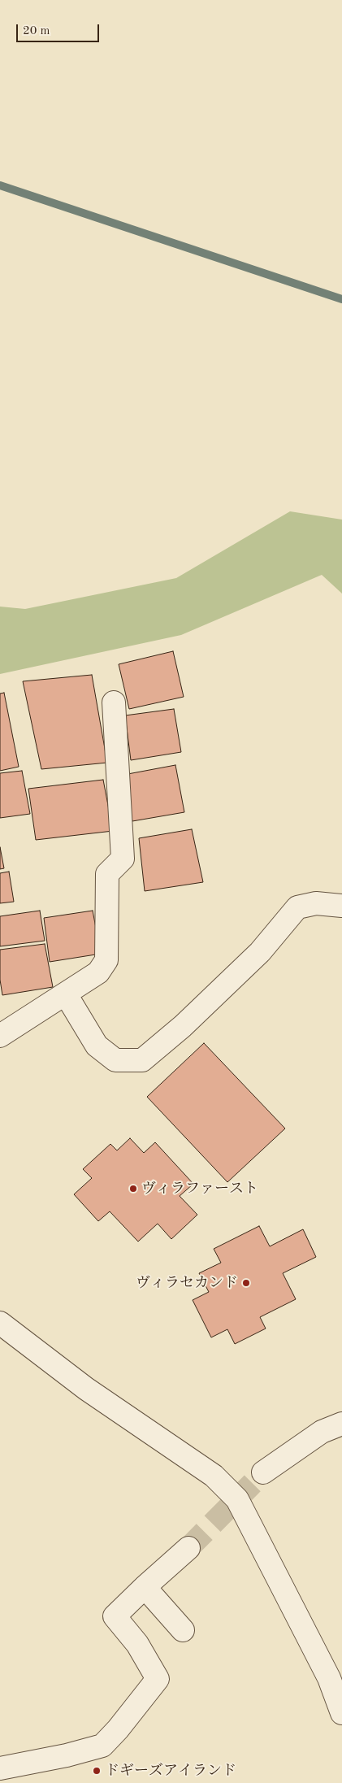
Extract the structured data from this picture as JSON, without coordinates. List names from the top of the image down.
{
  "places": ["ヴィラファースト", "ヴィラセカンド", "ドギーズアイランド"],
  "scale_bar": "20 m"
}
